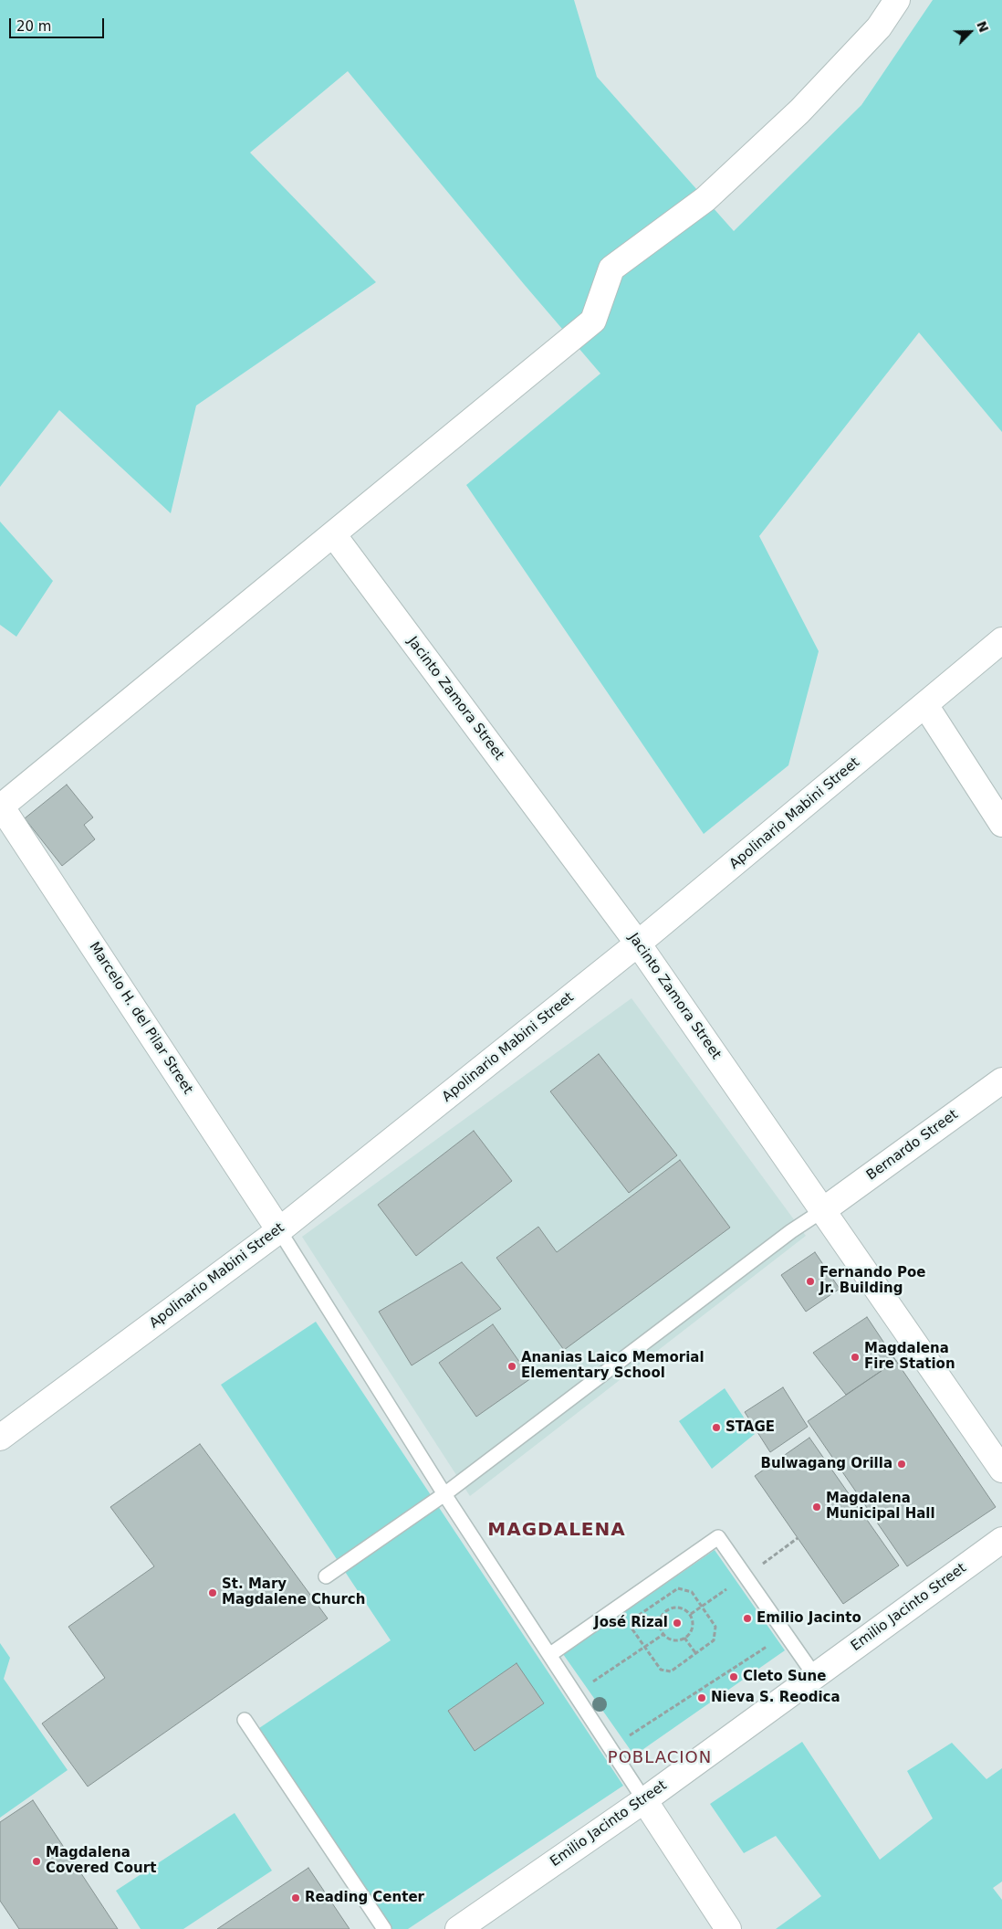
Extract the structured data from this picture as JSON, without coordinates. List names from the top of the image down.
{
  "streets": {
    "street": [
      "Jacinto Zamora Street",
      "Apolinario Mabini Street",
      "Marcelo H. del Pilar Street",
      "Bernardo Street",
      "Emilio Jacinto Street"
    ]
  },
  "crossings": [
    ["Jacinto Zamora Street", "Apolinario Mabini Street"],
    ["Jacinto Zamora Street", "Bernardo Street"],
    ["Apolinario Mabini Street", "Marcelo H. del Pilar Street"]
  ],
  "districts": ["MAGDALENA", "POBLACION"],
  "places": [
    "Fernando Poe Jr. Building",
    "Magdalena Fire Station",
    "Ananias Laico Memorial Elementary School",
    "STAGE",
    "Bulwagang Orilla",
    "Magdalena Municipal Hall",
    "St. Mary Magdalene Church",
    "Emilio Jacinto",
    "José Rizal",
    "Cleto Sune",
    "Nieva S. Reodica",
    "Magdalena Covered Court",
    "Reading Center"
  ],
  "scale_bar": "20 m",
  "north": "top right"
}
